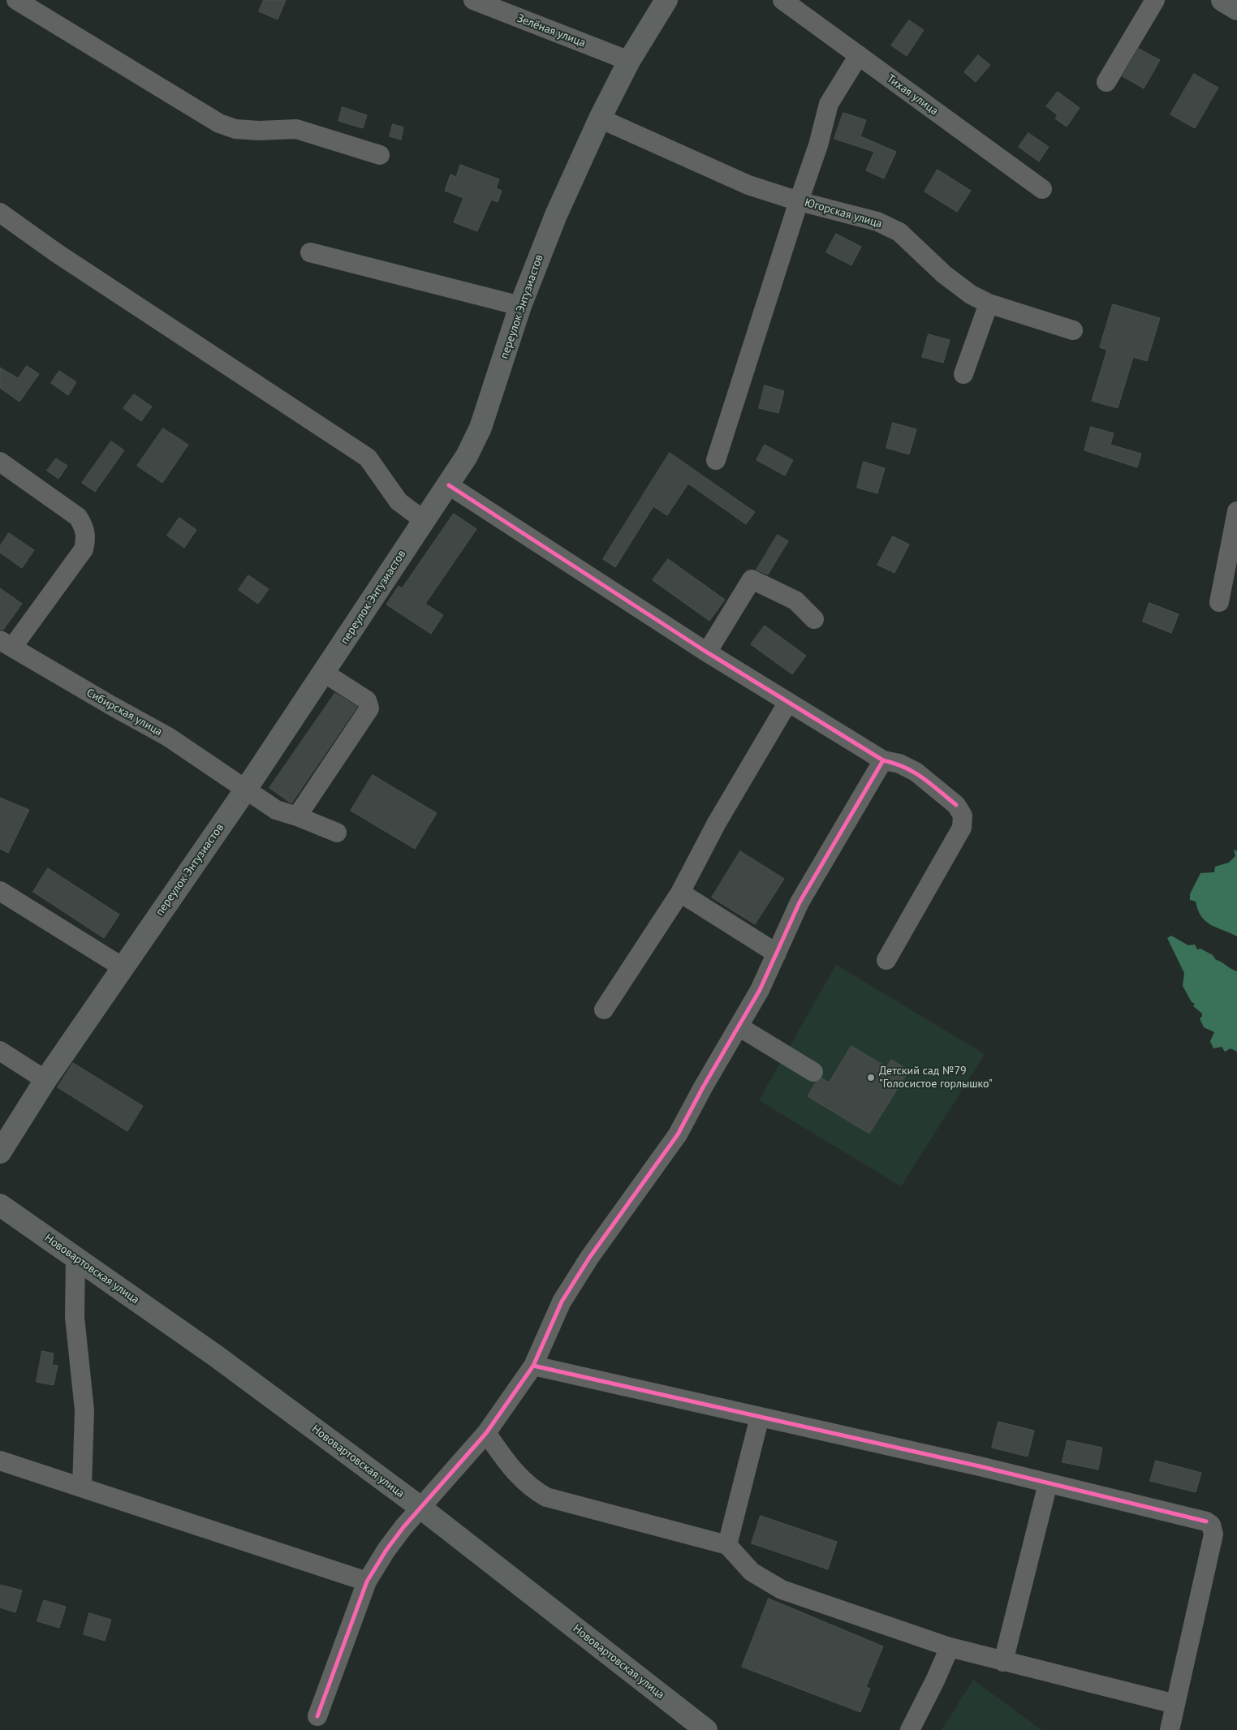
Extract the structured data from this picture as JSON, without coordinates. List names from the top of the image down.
{
  "streets": {
    "main road": ["переулок Энтузиастов", "Нововартовская улица"],
    "street": [
      "Зелёная улица",
      "Тихая улица",
      "Югорская улица",
      "Сибирская улица"
    ]
  },
  "crossings": [
    ["Зелёная улица", "переулок Энтузиастов"],
    ["Югорская улица", "переулок Энтузиастов"],
    ["переулок Энтузиастов", "Сибирская улица"]
  ],
  "places": ["Детский сад №79 \"Голосистое горлышко\""]
}
